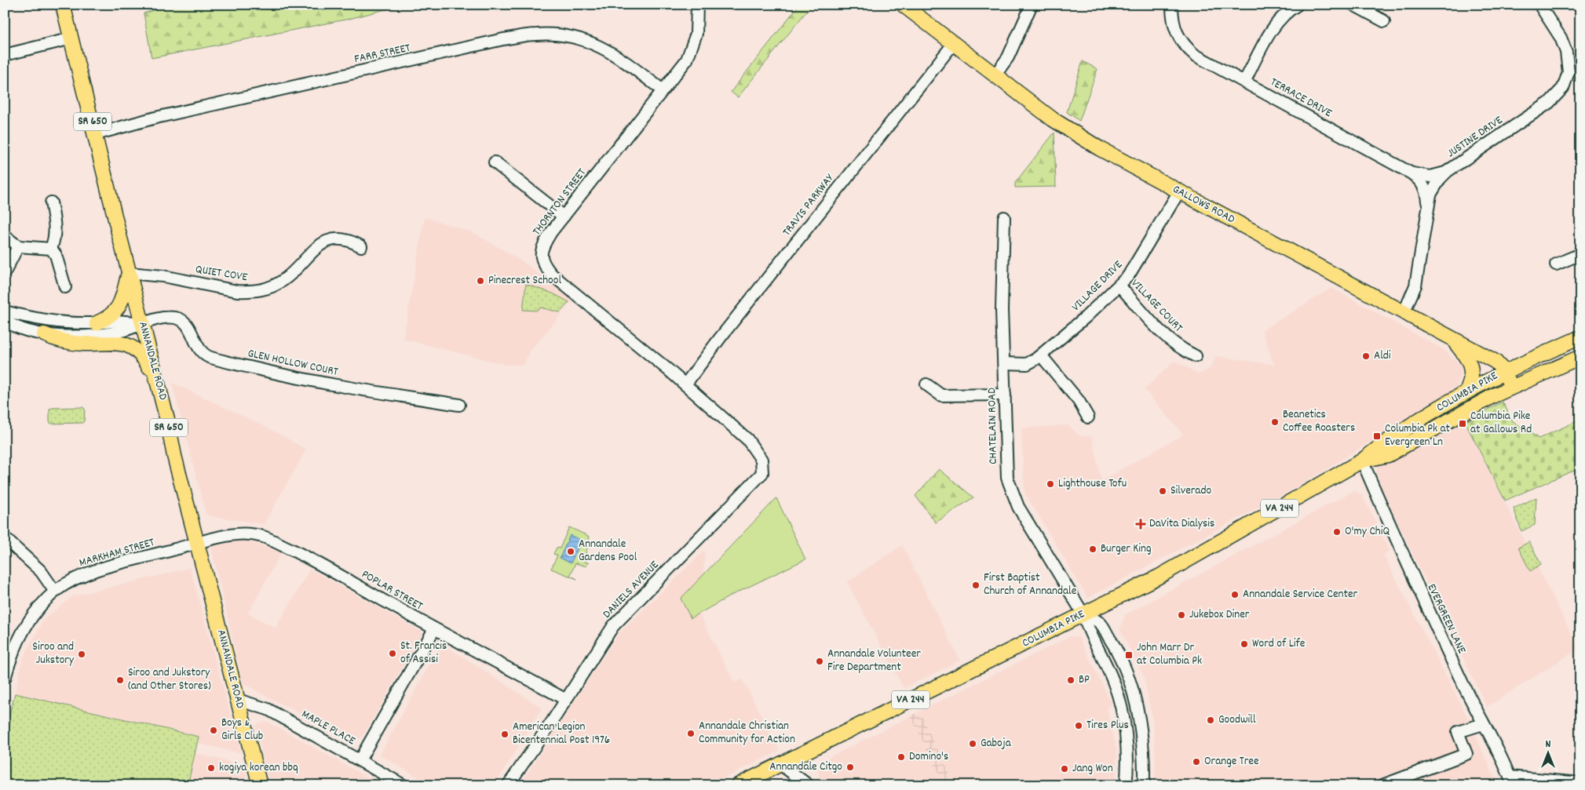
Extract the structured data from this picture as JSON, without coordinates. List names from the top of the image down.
{
  "streets": {
    "main road": [
      "SR 650",
      "GALLOWS ROAD",
      "ANNANDALE ROAD",
      "COLUMBIA PIKE",
      "VA 244"
    ],
    "street": [
      "FARR STREET",
      "TERRACE DRIVE",
      "JUSTINE DRIVE",
      "THORNTON STREET",
      "TRAVIS PARKWAY",
      "QUIET COVE",
      "VILLAGE DRIVE",
      "VILLAGE COURT",
      "GLEN HOLLOW COURT",
      "CHATELAIN ROAD",
      "MARKHAM STREET",
      "DANIELS AVENUE",
      "POPLAR STREET",
      "EVERGREEN LANE",
      "MAPLE PLACE"
    ]
  },
  "crossings": [
    ["FARR STREET", "THORNTON STREET"],
    ["FARR STREET", "ANNANDALE ROAD"],
    ["TERRACE DRIVE", "JUSTINE DRIVE"],
    ["JUSTINE DRIVE", "GALLOWS ROAD"],
    ["THORNTON STREET", "TRAVIS PARKWAY"],
    ["THORNTON STREET", "DANIELS AVENUE"],
    ["GALLOWS ROAD", "TRAVIS PARKWAY"],
    ["GALLOWS ROAD", "VILLAGE DRIVE"],
    ["GALLOWS ROAD", "COLUMBIA PIKE"],
    ["QUIET COVE", "ANNANDALE ROAD"],
    ["VILLAGE DRIVE", "VILLAGE COURT"],
    ["VILLAGE DRIVE", "CHATELAIN ROAD"],
    ["ANNANDALE ROAD", "GLEN HOLLOW COURT"],
    ["ANNANDALE ROAD", "MARKHAM STREET"],
    ["ANNANDALE ROAD", "POPLAR STREET"],
    ["ANNANDALE ROAD", "MAPLE PLACE"],
    ["COLUMBIA PIKE", "CHATELAIN ROAD"],
    ["COLUMBIA PIKE", "EVERGREEN LANE"],
    ["MARKHAM STREET", "POPLAR STREET"],
    ["DANIELS AVENUE", "POPLAR STREET"]
  ],
  "places": {
    "other": [
      "Pinecrest School",
      "Aldi",
      "Beanetics Coffee Roasters",
      "Lighthouse Tofu",
      "Silverado",
      "O'my ChiQ",
      "Burger King",
      "Annandale Gardens Pool",
      "First Baptist Church of Annandale",
      "Annandale Service Center",
      "Jukebox Diner",
      "Word of Life",
      "St. Francis of Assisi",
      "Siroo and Jukstory",
      "Annandale Volunteer Fire Department",
      "Siroo and Jukstory (and Other Stores)",
      "BP",
      "Goodwill",
      "Tires Plus",
      "Boys & Girls Club",
      "Annandale Christian Community for Action",
      "American Legion Bicentennial Post 1976",
      "Gaboja",
      "Domino's",
      "Orange Tree",
      "Annandale Citgo",
      "kogiya korean bbq",
      "Jang Won"
    ],
    "transit": ["Columbia Pike at Gallows Rd", "Columbia Pk at Evergreen Ln", "John Marr Dr at Columbia Pk"],
    "health": ["DaVita Dialysis"]
  },
  "north": "top"
}
